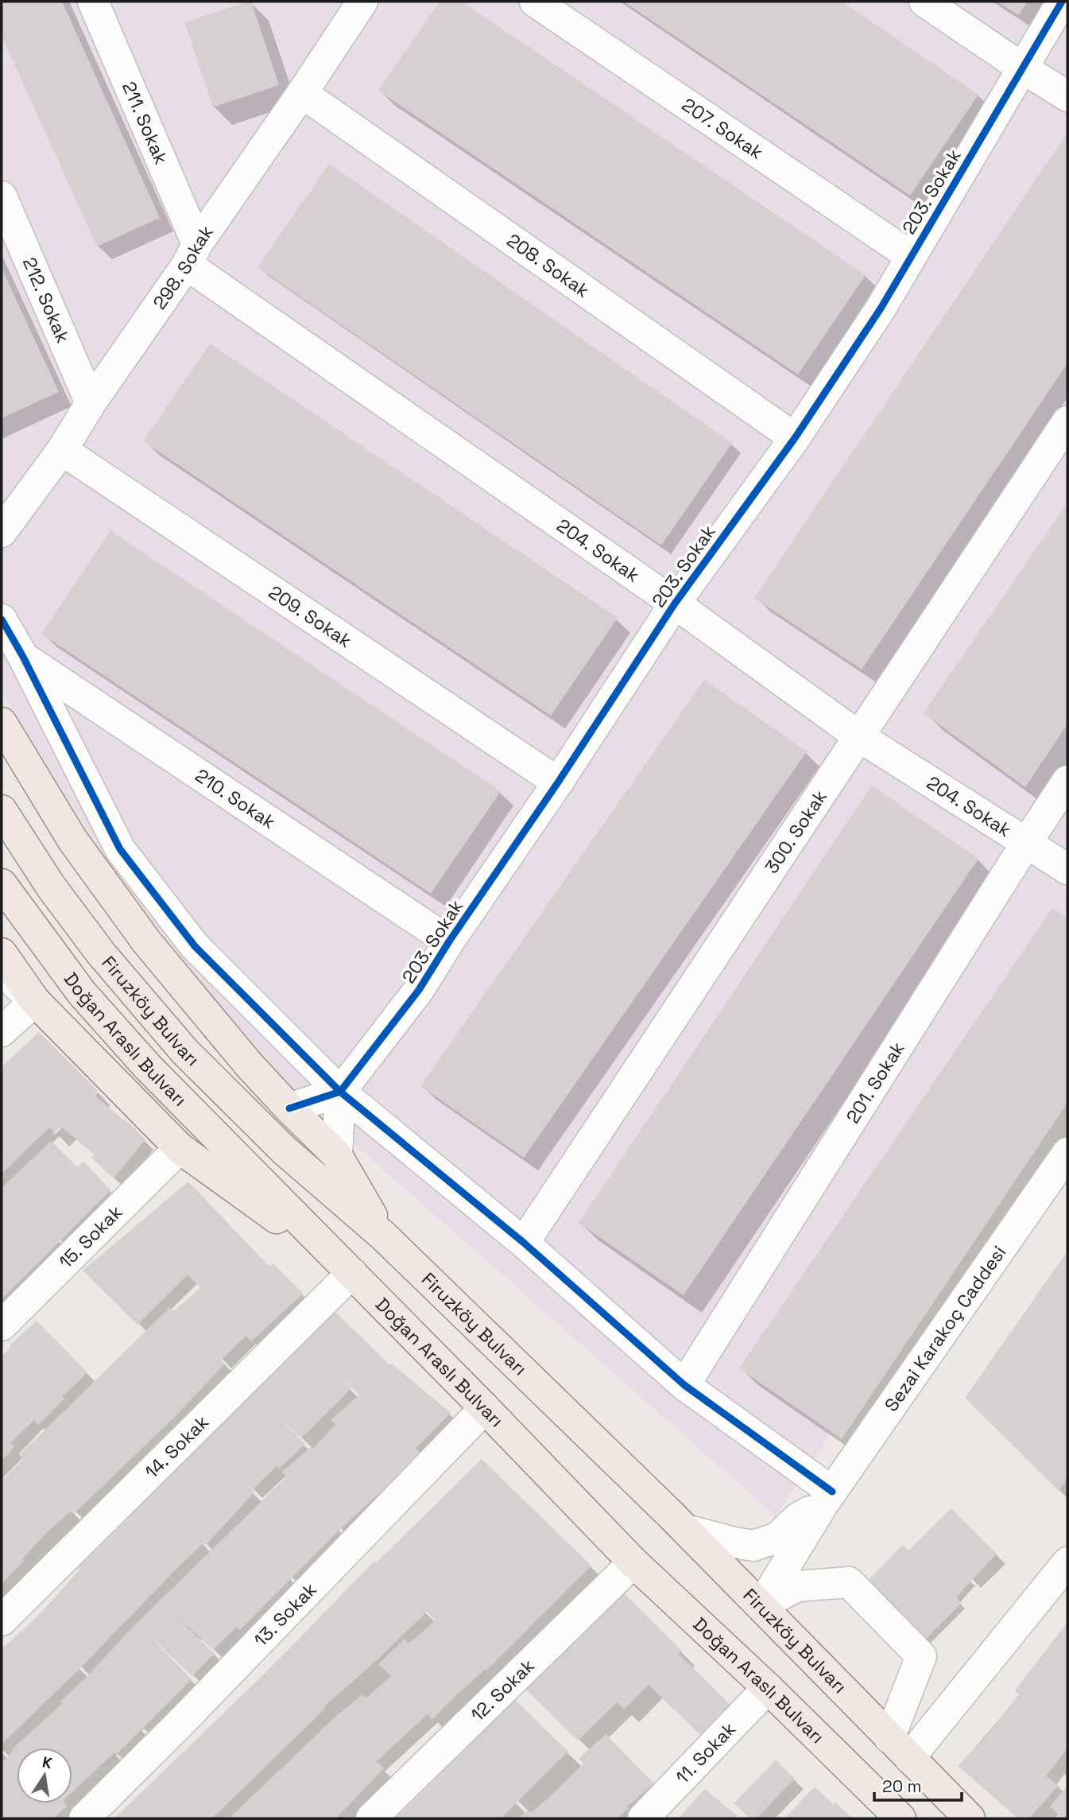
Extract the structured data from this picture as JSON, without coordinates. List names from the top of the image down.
{
  "streets": {
    "main road": ["Firuzköy Bulvarı", "Doğan Araslı Bulvarı"],
    "street": [
      "211. Sokak",
      "207. Sokak",
      "203. Sokak",
      "208. Sokak",
      "298. Sokak",
      "212. Sokak",
      "204. Sokak",
      "209. Sokak",
      "210. Sokak",
      "300. Sokak",
      "201. Sokak",
      "15. Sokak",
      "Sezai Karakoç Caddesi",
      "14. Sokak",
      "13. Sokak",
      "12. Sokak",
      "11. Sokak"
    ]
  },
  "crossings": [
    ["211. Sokak", "298. Sokak"],
    ["211. Sokak", "204. Sokak"],
    ["207. Sokak", "203. Sokak"],
    ["203. Sokak", "208. Sokak"],
    ["203. Sokak", "204. Sokak"],
    ["203. Sokak", "209. Sokak"],
    ["203. Sokak", "210. Sokak"],
    ["208. Sokak", "298. Sokak"],
    ["298. Sokak", "212. Sokak"],
    ["298. Sokak", "204. Sokak"],
    ["298. Sokak", "209. Sokak"],
    ["204. Sokak", "300. Sokak"],
    ["204. Sokak", "201. Sokak"],
    ["Firuzköy Bulvarı", "Sezai Karakoç Caddesi"],
    ["Doğan Araslı Bulvarı", "14. Sokak"],
    ["Doğan Araslı Bulvarı", "13. Sokak"],
    ["Doğan Araslı Bulvarı", "12. Sokak"],
    ["Doğan Araslı Bulvarı", "11. Sokak"]
  ],
  "scale_bar": "20 m",
  "north": "top"
}
